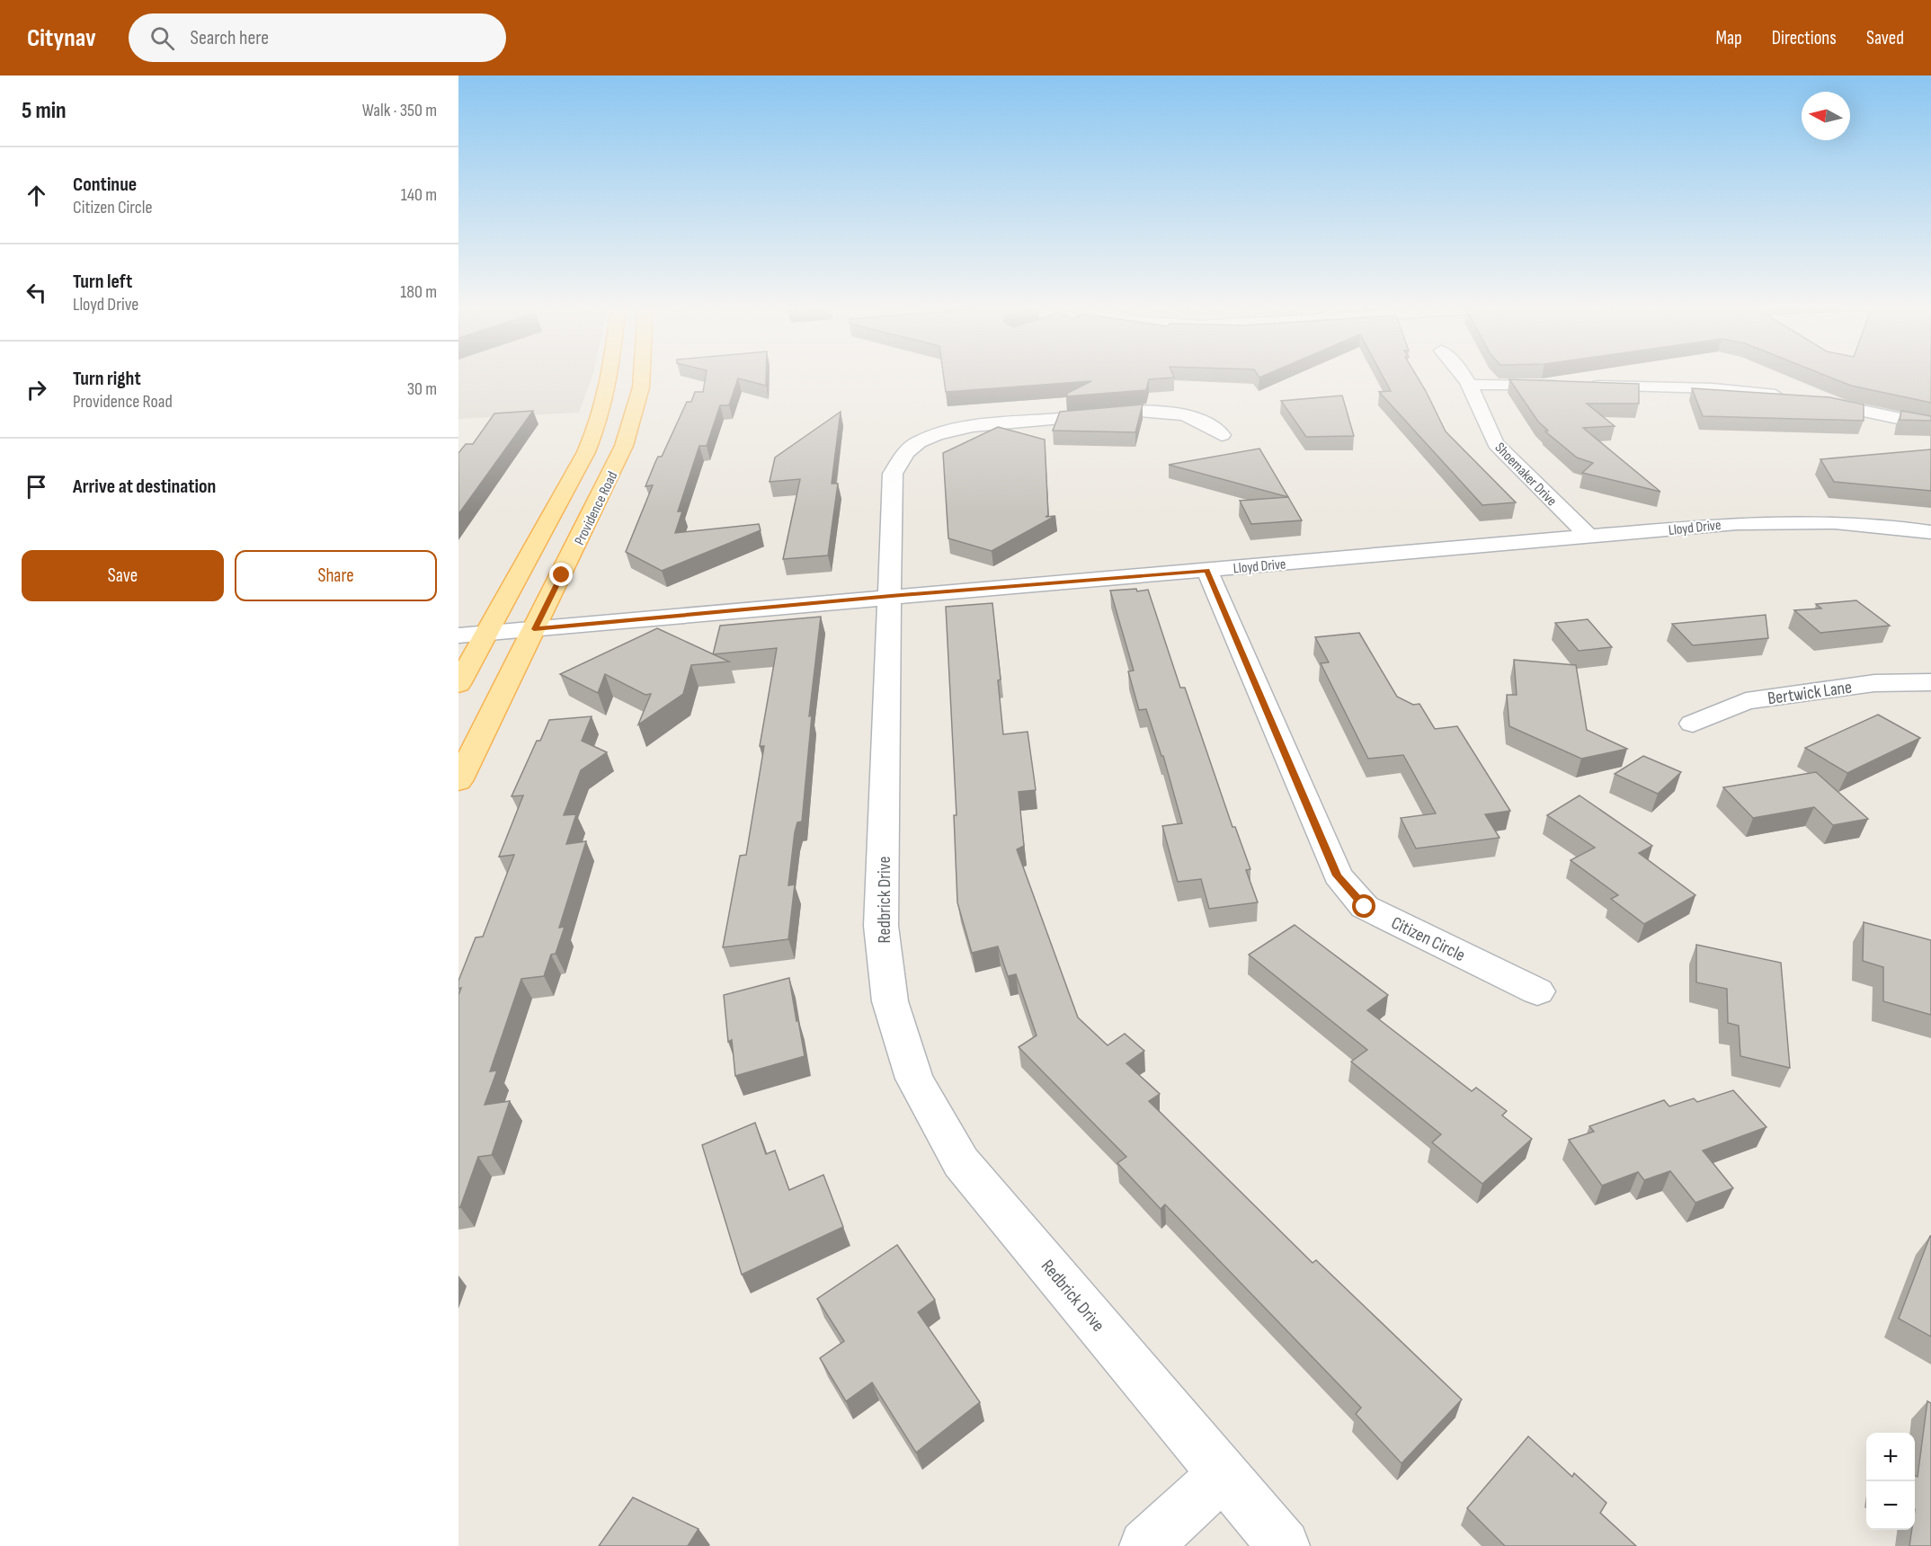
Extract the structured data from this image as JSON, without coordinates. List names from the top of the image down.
{
  "streets": {
    "main road": ["Providence Road"],
    "street": [
      "Shoemaker Drive",
      "Lloyd Drive",
      "Bertwick Lane",
      "Redbrick Drive",
      "Citizen Circle"
    ]
  },
  "crossings": [
    ["Shoemaker Drive", "Lloyd Drive"],
    ["Providence Road", "Lloyd Drive"],
    ["Lloyd Drive", "Redbrick Drive"],
    ["Lloyd Drive", "Citizen Circle"]
  ],
  "north": "left",
  "page": {
    "header": "Citynav",
    "search": "Search here",
    "nav": ["Map", "Directions", "Saved"],
    "heading": ["5 min", "Walk · 350 m"],
    "list": [
      ["Continue", "Citizen Circle", "140 m"],
      ["Turn left", "Lloyd Drive", "180 m"],
      ["Turn right", "Providence Road", "30 m"],
      "Arrive at destination"
    ],
    "buttons": ["Save", "Share"],
    "map_buttons": ["+", "−"]
  }
}
